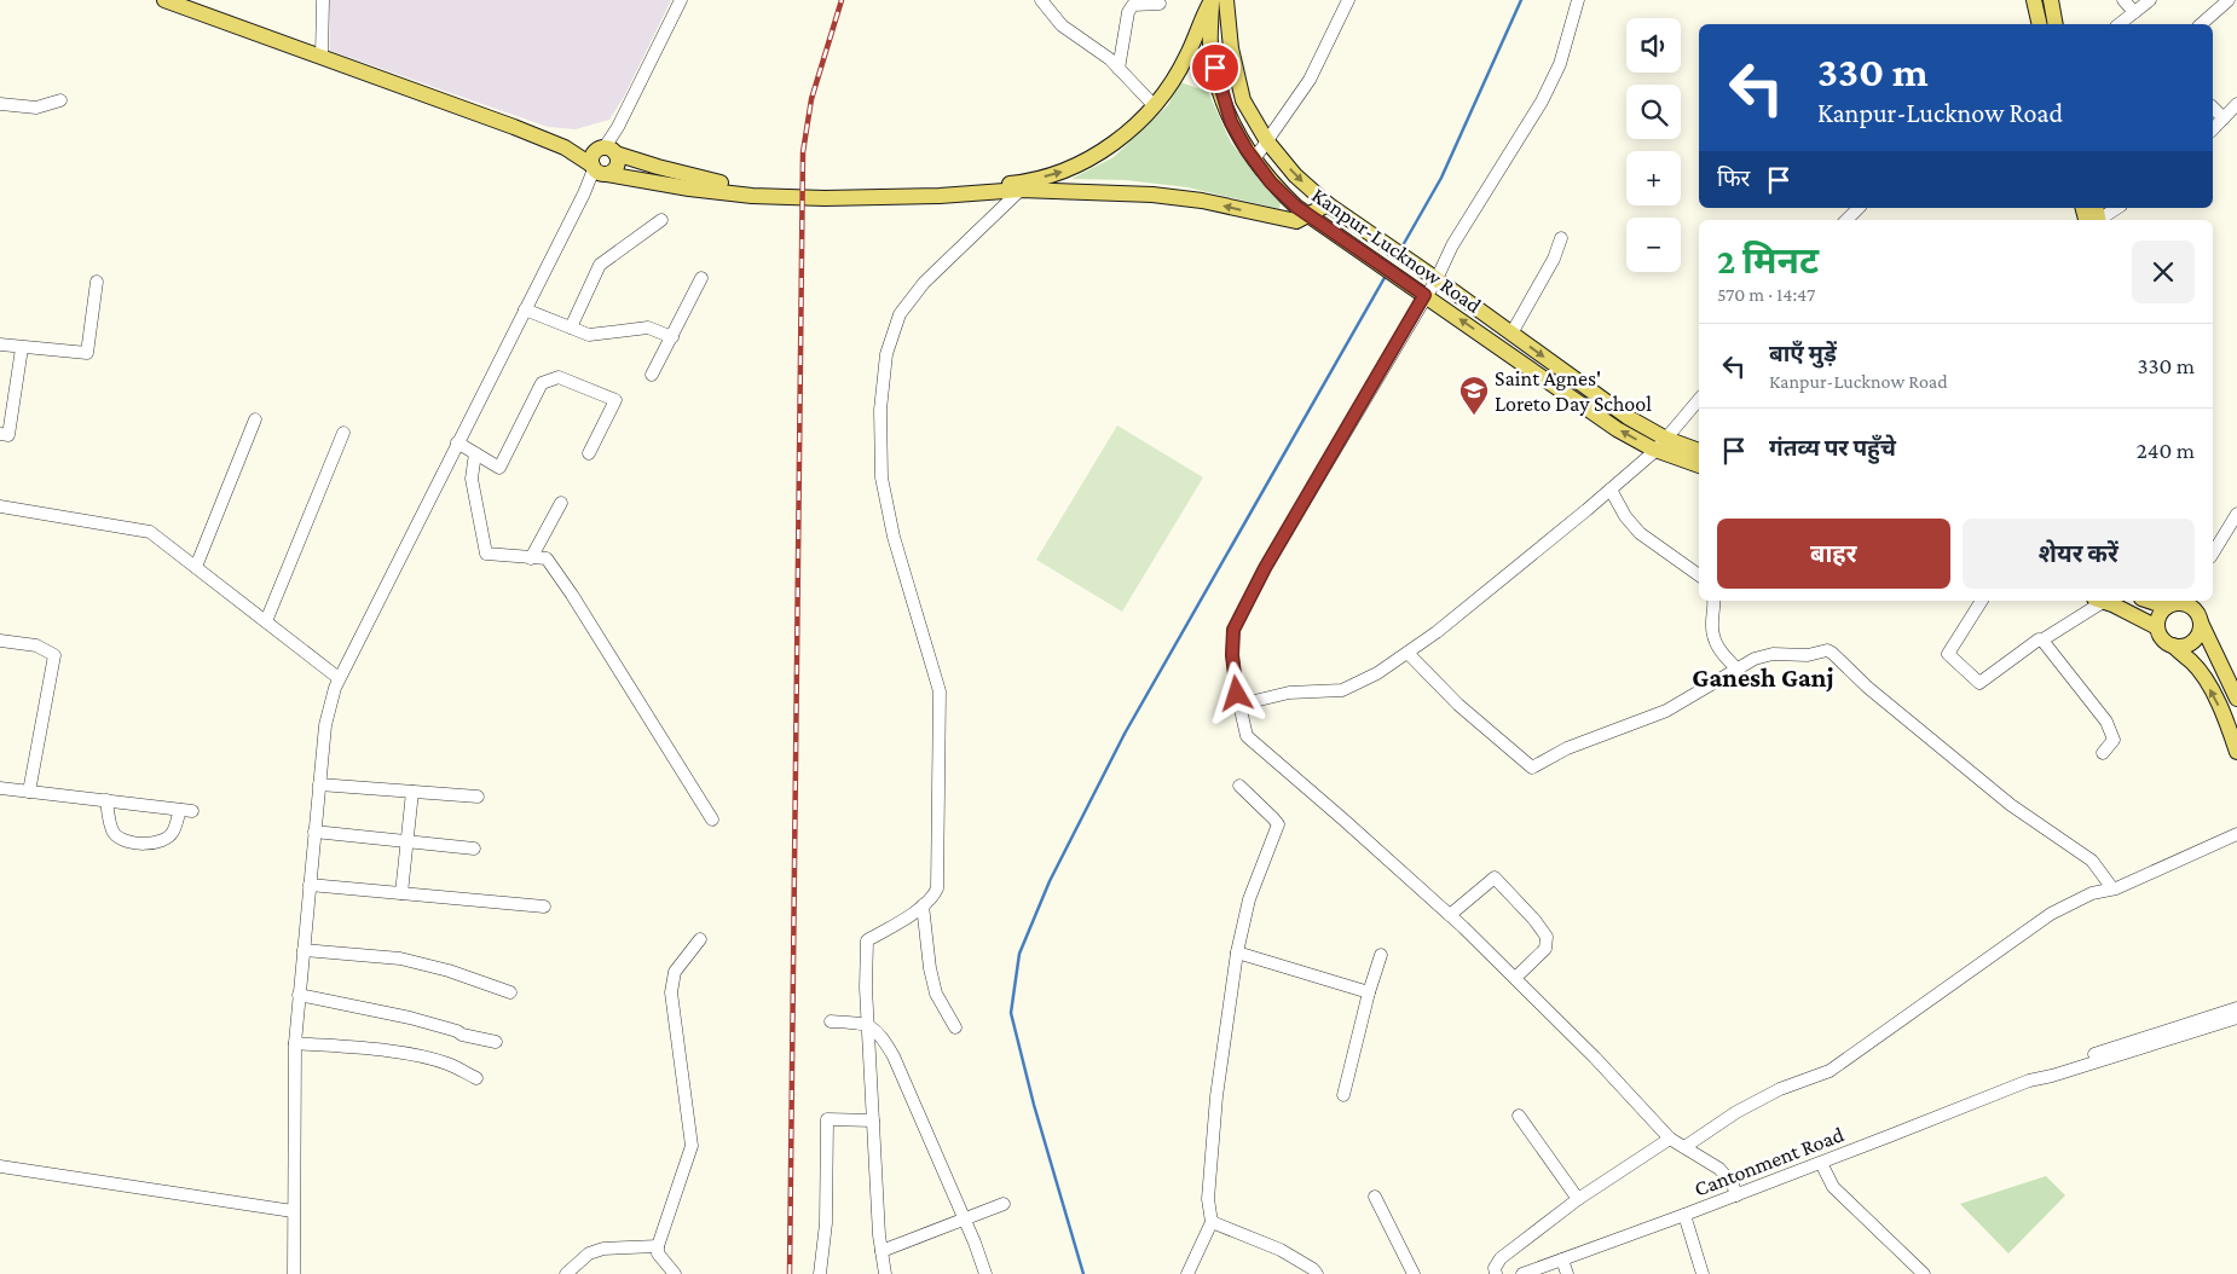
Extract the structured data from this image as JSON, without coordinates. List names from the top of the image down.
{
  "streets": {
    "main road": ["Kanpur-Lucknow Road"],
    "street": ["Cantonment Road"]
  },
  "districts": ["Ganesh Ganj"],
  "places": {
    "school or university": ["Saint Agnes' Loreto Day School"]
  },
  "page": {
    "map_buttons": ["+", "−"],
    "turn": ["330 m", "Kanpur-Lucknow Road"],
    "then": "फिर",
    "heading": ["2 मिनट", "570 m · 14:47"],
    "list": [
      {
        "name": "बाएँ मुड़ें",
        "note": "Kanpur-Lucknow Road",
        "value": "330 m"
      },
      {
        "name": "गंतव्य पर पहुँचे",
        "value": "240 m"
      }
    ],
    "buttons": ["बाहर", "शेयर करें"]
  }
}
